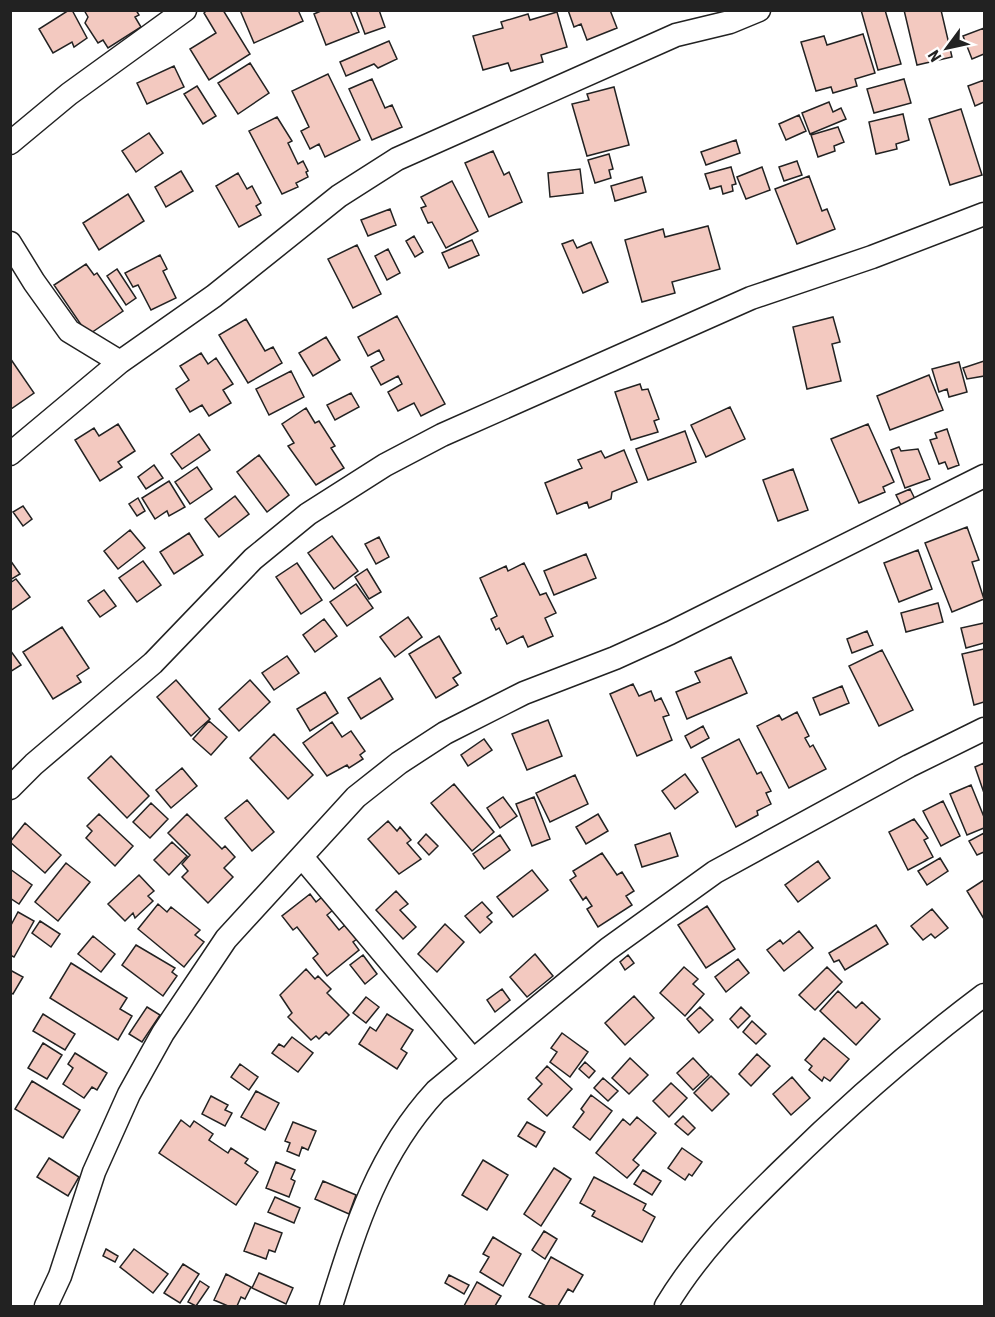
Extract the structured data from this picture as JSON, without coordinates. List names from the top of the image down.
{
  "north": "bottom left"
}
